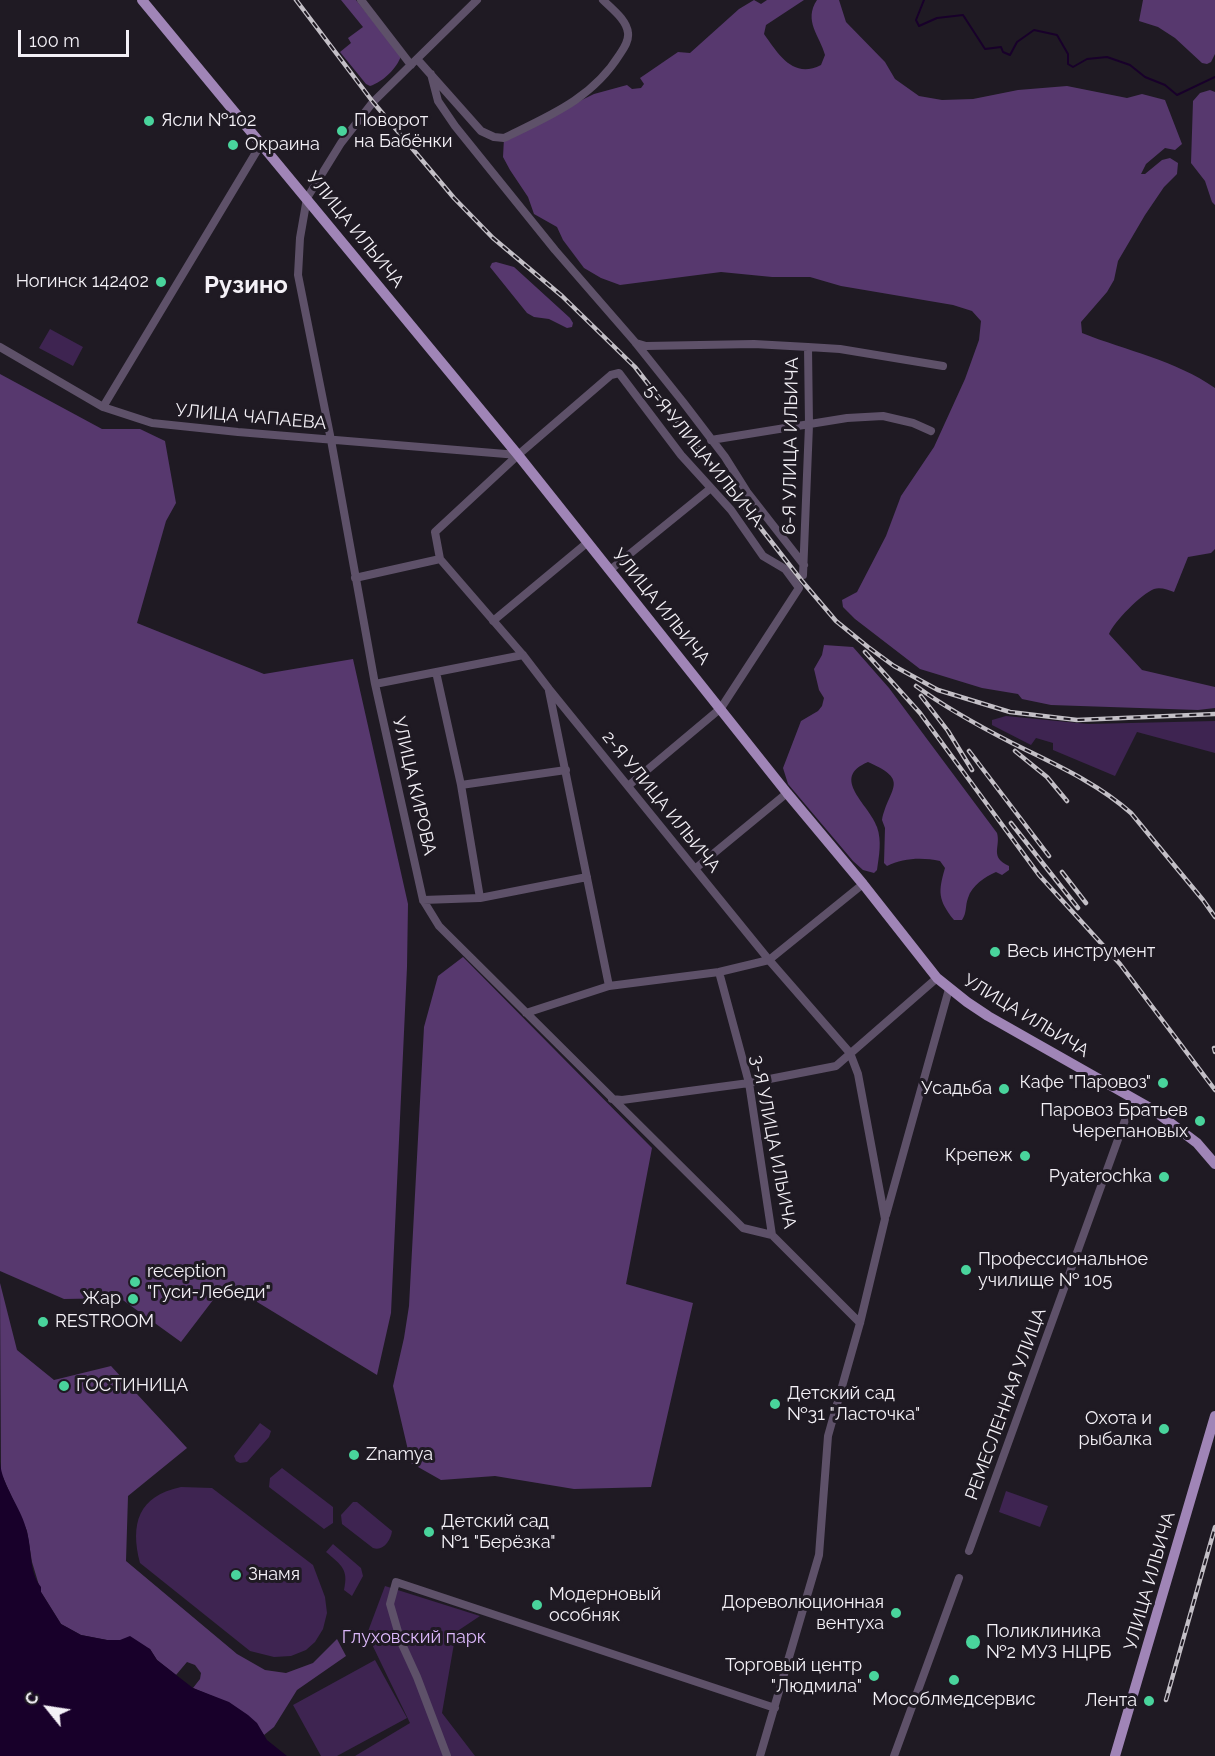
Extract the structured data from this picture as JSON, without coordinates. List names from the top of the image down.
{
  "streets": {
    "main road": ["УЛИЦА ИЛЬИЧА"],
    "street": [
      "УЛИЦА ЧАПАЕВА",
      "6-Я УЛИЦА ИЛЬИЧА",
      "5-Я УЛИЦА ИЛЬИЧА",
      "УЛИЦА КИРОВА",
      "2-Я УЛИЦА ИЛЬИЧА",
      "3-Я УЛИЦА ИЛЬИЧА",
      "РЕМЕСЛЕННАЯ УЛИЦА"
    ]
  },
  "crossings": [
    ["УЛИЦА ИЛЬИЧА", "УЛИЦА ЧАПАЕВА"],
    ["УЛИЦА ИЛЬИЧА", "5-Я УЛИЦА ИЛЬИЧА"],
    ["УЛИЦА ИЛЬИЧА", "УЛИЦА КИРОВА"],
    ["УЛИЦА ИЛЬИЧА", "РЕМЕСЛЕННАЯ УЛИЦА"],
    ["УЛИЦА ЧАПАЕВА", "5-Я УЛИЦА ИЛЬИЧА"],
    ["УЛИЦА ЧАПАЕВА", "УЛИЦА КИРОВА"],
    ["УЛИЦА КИРОВА", "3-Я УЛИЦА ИЛЬИЧА"],
    ["2-Я УЛИЦА ИЛЬИЧА", "3-Я УЛИЦА ИЛЬИЧА"]
  ],
  "districts": ["Рузино"],
  "parks": ["Глуховский парк"],
  "places": [
    "Ясли №102",
    "Поворот на Бабёнки",
    "Окраина",
    "Ногинск 142402",
    "Весь инструмент",
    "Кафе \"Паровоз\"",
    "Усадьба",
    "Паровоз Братьев Черепановых",
    "Крепеж",
    "Pyaterochka",
    "Профессиональное училище № 105",
    "reception \"Гуси-Лебеди\"",
    "Жар",
    "RESTROOM",
    "ГОСТИНИЦА",
    "Детский сад №31 \"Ласточка\"",
    "Охота и рыбалка",
    "Znamya",
    "Детский сад №1 \"Берёзка\"",
    "Знамя",
    "Модерновый особняк",
    "Дореволюционная вентуха",
    "Поликлиника №2 МУЗ НЦРБ",
    "Торговый центр \"Людмила\"",
    "Мособлмедсервис",
    "Лента"
  ],
  "scale_bar": "100 m",
  "north": "top left"
}
